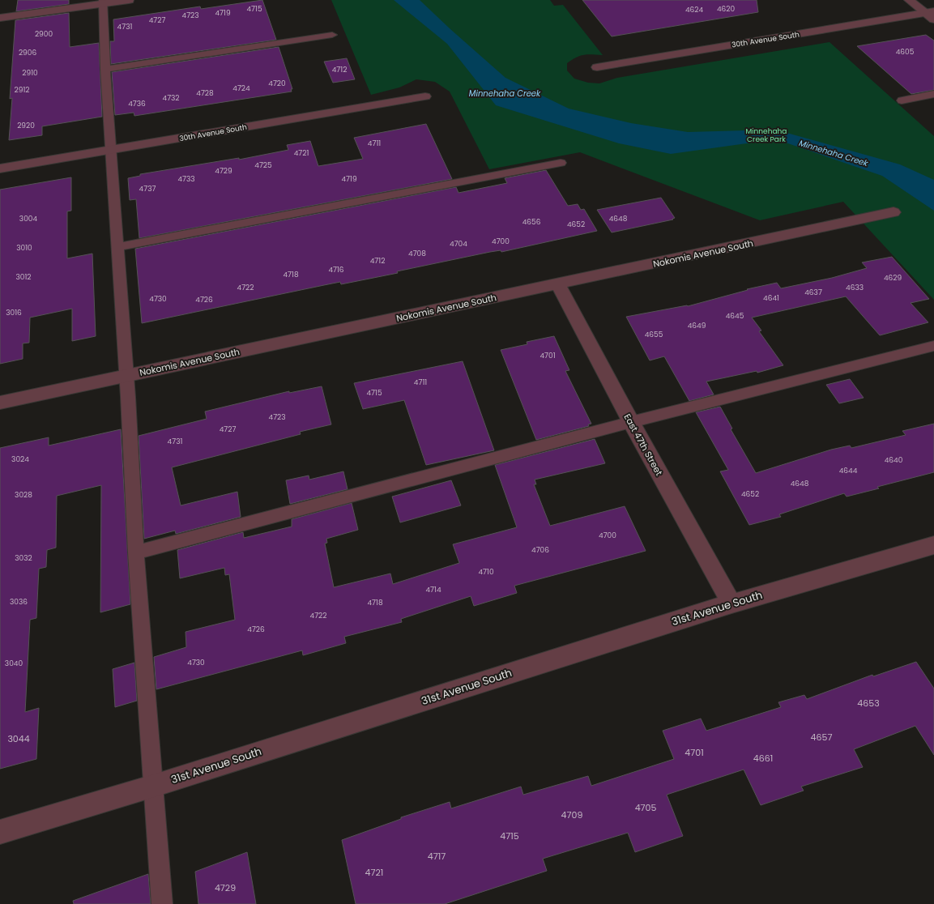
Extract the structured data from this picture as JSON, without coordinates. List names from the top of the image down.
{
  "streets": {
    "street": [
      "30th Avenue South",
      "Nokomis Avenue South",
      "East 47th Street",
      "31st Avenue South"
    ]
  },
  "crossings": [
    ["Nokomis Avenue South", "East 47th Street"],
    ["East 47th Street", "31st Avenue South"]
  ],
  "water": ["Minnehaha Creek"],
  "parks": ["Minnehaha Creek Park"],
  "house_numbers": [
    "4715",
    "4620",
    "4624",
    "4719",
    "4723",
    "4727",
    "4731",
    "2900",
    "4605",
    "2906",
    "4712",
    "2910",
    "4720",
    "4724",
    "2912",
    "4728",
    "4732",
    "4736",
    "2920",
    "4711",
    "4721",
    "4725",
    "4729",
    "4733",
    "4719",
    "4737",
    "3004",
    "4648",
    "4656",
    "4652",
    "4700",
    "4704",
    "3010",
    "4708",
    "4712",
    "4716",
    "4718",
    "3012",
    "4629",
    "4722",
    "4633",
    "4637",
    "4641",
    "4730",
    "4726",
    "3016",
    "4645",
    "4649",
    "4655",
    "4701",
    "4711",
    "4715",
    "4723",
    "4727",
    "4731",
    "3024",
    "4640",
    "4644",
    "4648",
    "4652",
    "3028",
    "4700",
    "4706",
    "3032",
    "4710",
    "4714",
    "3036",
    "4718",
    "4722",
    "4726",
    "4730",
    "3040",
    "4653",
    "4657",
    "3044",
    "4701",
    "4661",
    "4705",
    "4709",
    "4715",
    "4717",
    "4721",
    "4729"
  ]
}
